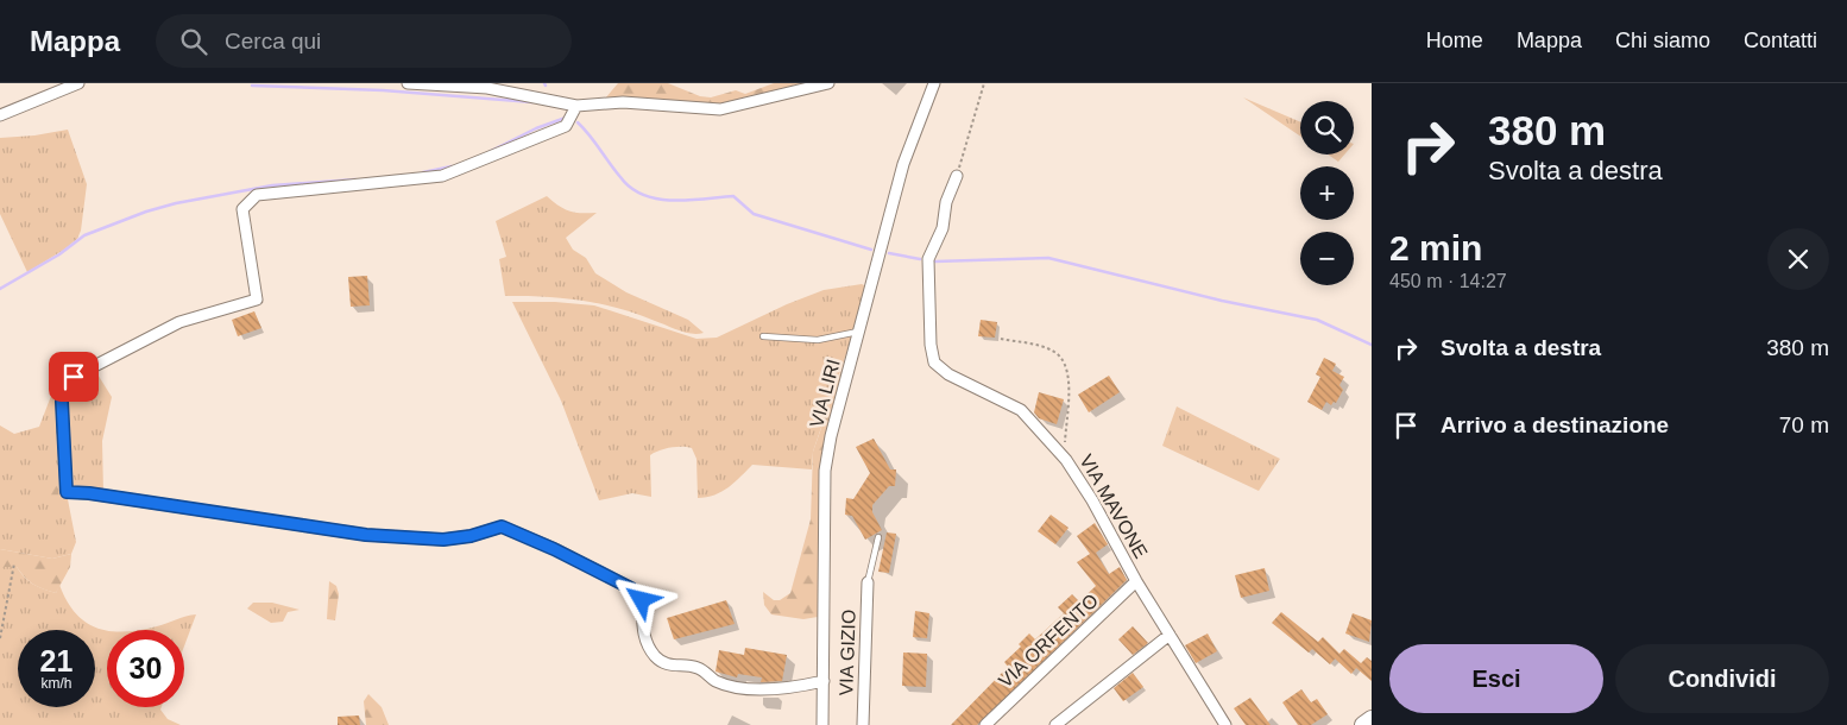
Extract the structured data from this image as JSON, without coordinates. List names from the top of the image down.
{
  "streets": {
    "street": [
      "VIA LIRI",
      "VIA MAVONE",
      "VIA ORFENTO",
      "VIA GIZIO"
    ]
  },
  "crossings": [
    ["VIA MAVONE", "VIA ORFENTO"]
  ],
  "page": {
    "header": "Mappa",
    "search": "Cerca qui",
    "nav": [
      "Home",
      "Mappa",
      "Chi siamo",
      "Contatti"
    ],
    "turn": ["380 m", "Svolta a destra"],
    "map_buttons": ["+", "−"],
    "heading": ["2 min", "450 m · 14:27"],
    "list": [
      {
        "name": "Svolta a destra",
        "value": "380 m"
      },
      {
        "name": "Arrivo a destinazione",
        "value": "70 m"
      }
    ],
    "speed": "21 km/h",
    "limit": "30",
    "buttons": ["Esci", "Condividi"]
  }
}
